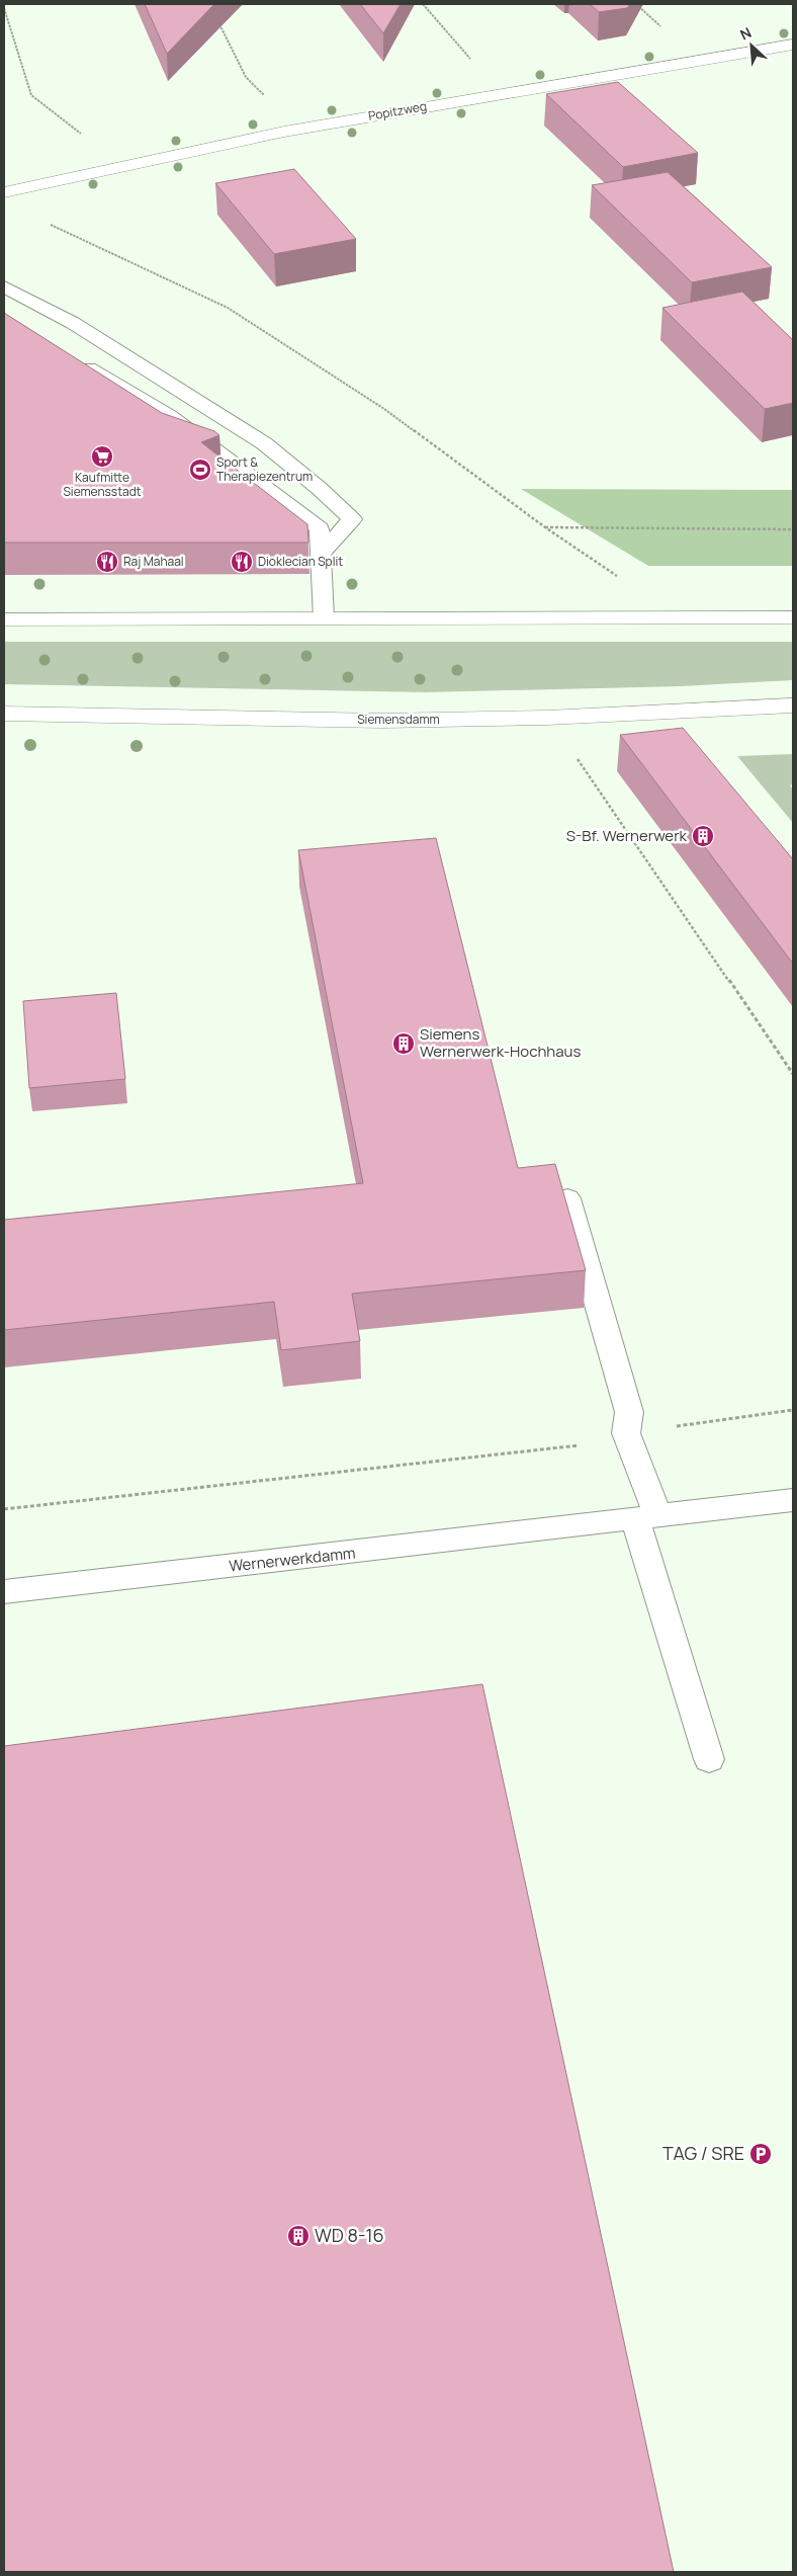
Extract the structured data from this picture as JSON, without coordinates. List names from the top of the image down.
{
  "streets": {
    "main road": ["Popitzweg", "Siemensdamm"],
    "lane": ["Wernerwerkdamm"]
  },
  "places": {
    "supermarket": ["Kaufmitte Siemensstadt"],
    "sports": ["Sport & Therapiezentrum"],
    "restaurant": ["Raj Mahaal", "Dioklecian Split"],
    "building": ["S-Bf. Wernerwerk", "Siemens Wernerwerk-Hochhaus", "WD 8-16"],
    "parking": ["TAG / SRE"]
  },
  "north": "top left"
}
